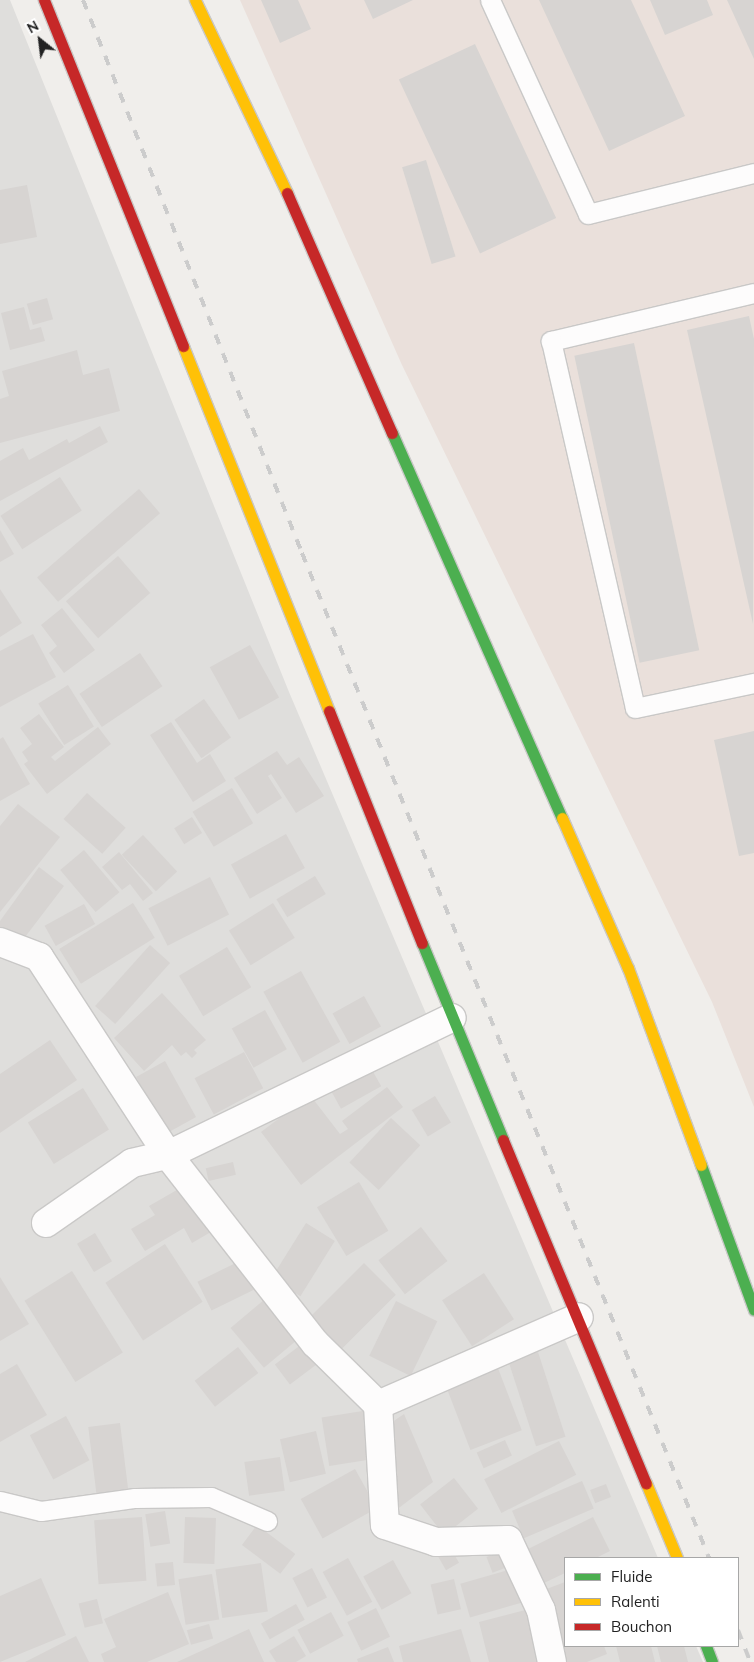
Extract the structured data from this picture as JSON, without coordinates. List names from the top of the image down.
{
  "legend": ["Fluide", "Ralenti", "Bouchon"],
  "north": "top left"
}
